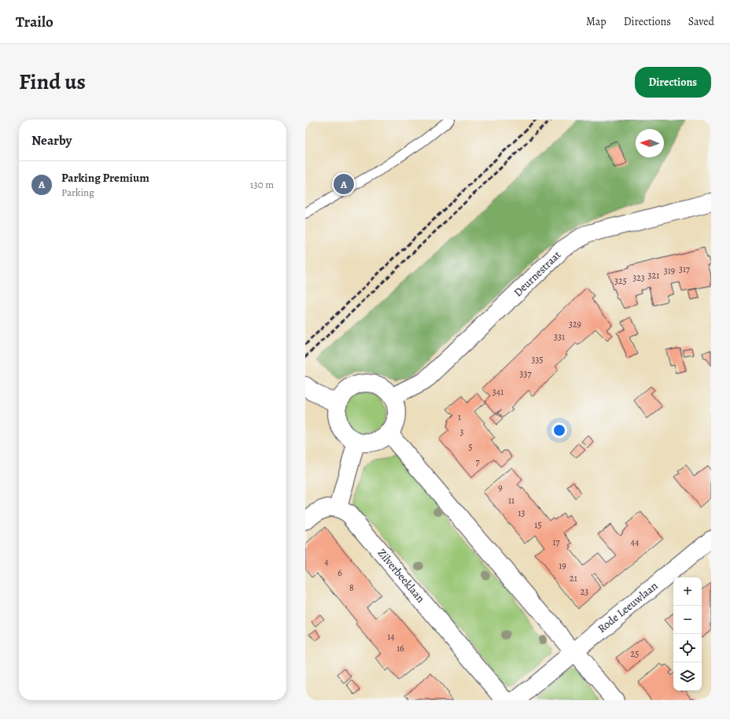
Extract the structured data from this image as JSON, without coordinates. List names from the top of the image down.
{
  "streets": {
    "street": ["Deurnestraat", "Zilverbeeklaan", "Rode Leeuwlaan"]
  },
  "house_numbers": [
    "317",
    "319",
    "321",
    "323",
    "325",
    "329",
    "331",
    "335",
    "337",
    "341",
    "1",
    "3",
    "5",
    "7",
    "9",
    "11",
    "13",
    "15",
    "17",
    "44",
    "4",
    "19",
    "6",
    "21",
    "8",
    "23",
    "14",
    "16",
    "25"
  ],
  "north": "left",
  "page": {
    "header": "Trailo",
    "nav": ["Map", "Directions", "Saved"],
    "title": "Find us",
    "buttons": "Directions",
    "heading": "Nearby",
    "list": [
      {
        "mark": "A",
        "name": "Parking Premium",
        "note": "Parking",
        "value": "130 m"
      }
    ],
    "pins": "A",
    "map_buttons": ["+", "−"]
  }
}
